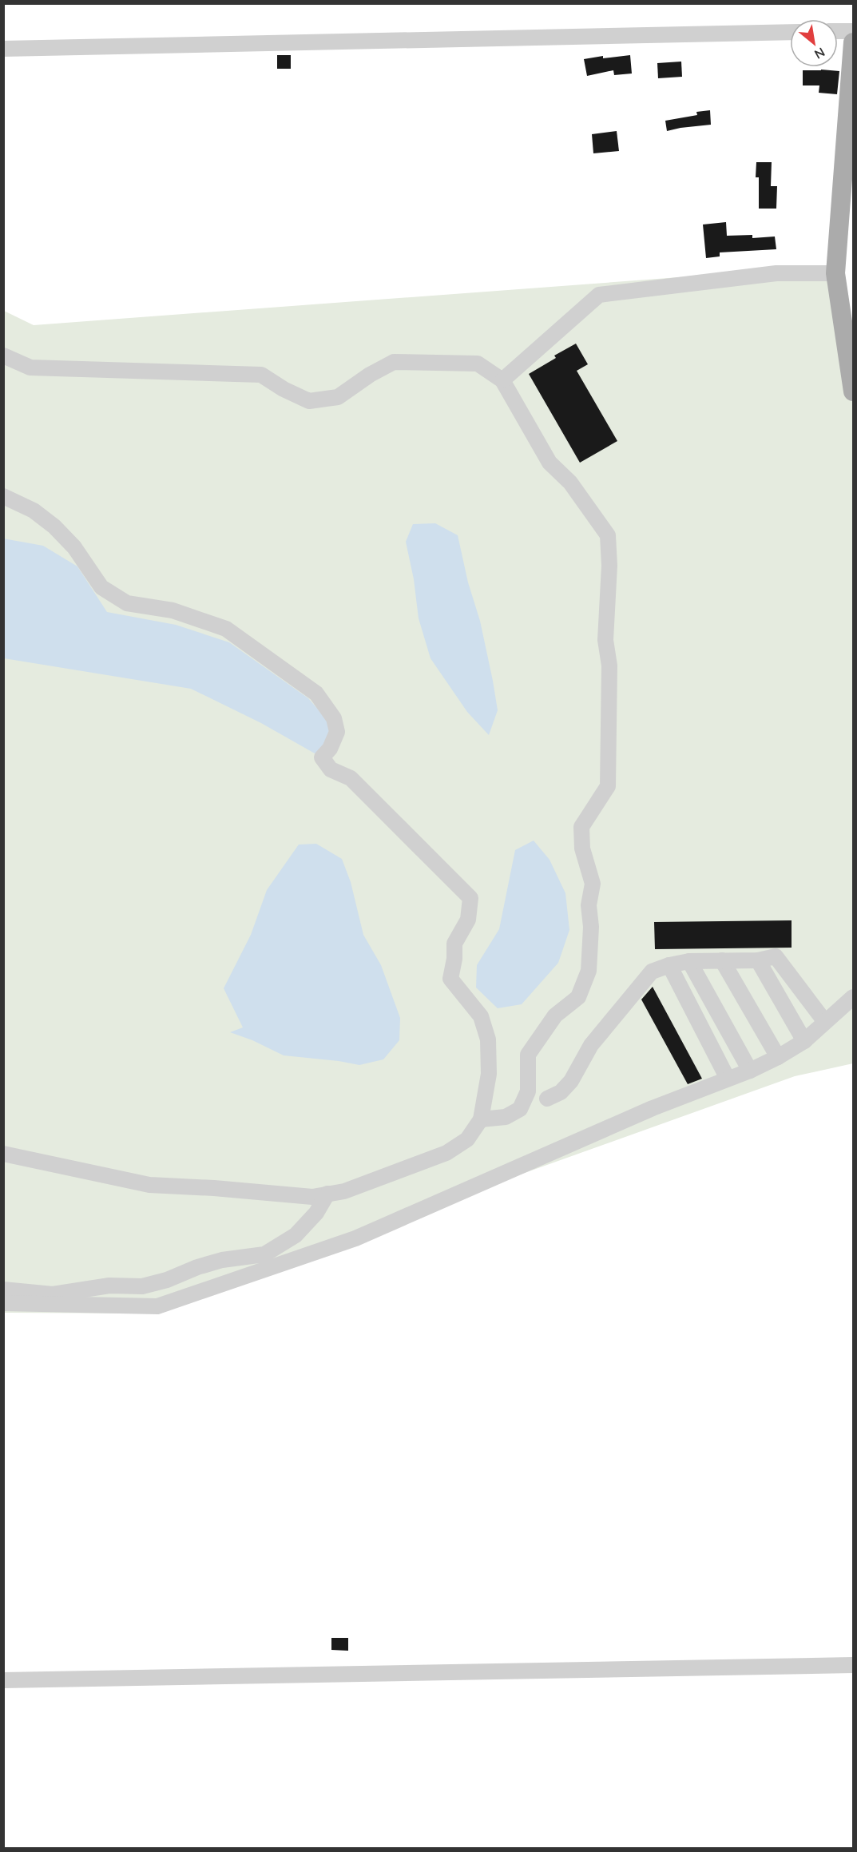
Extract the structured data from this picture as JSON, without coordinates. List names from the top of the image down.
{
  "north": "bottom right"
}
